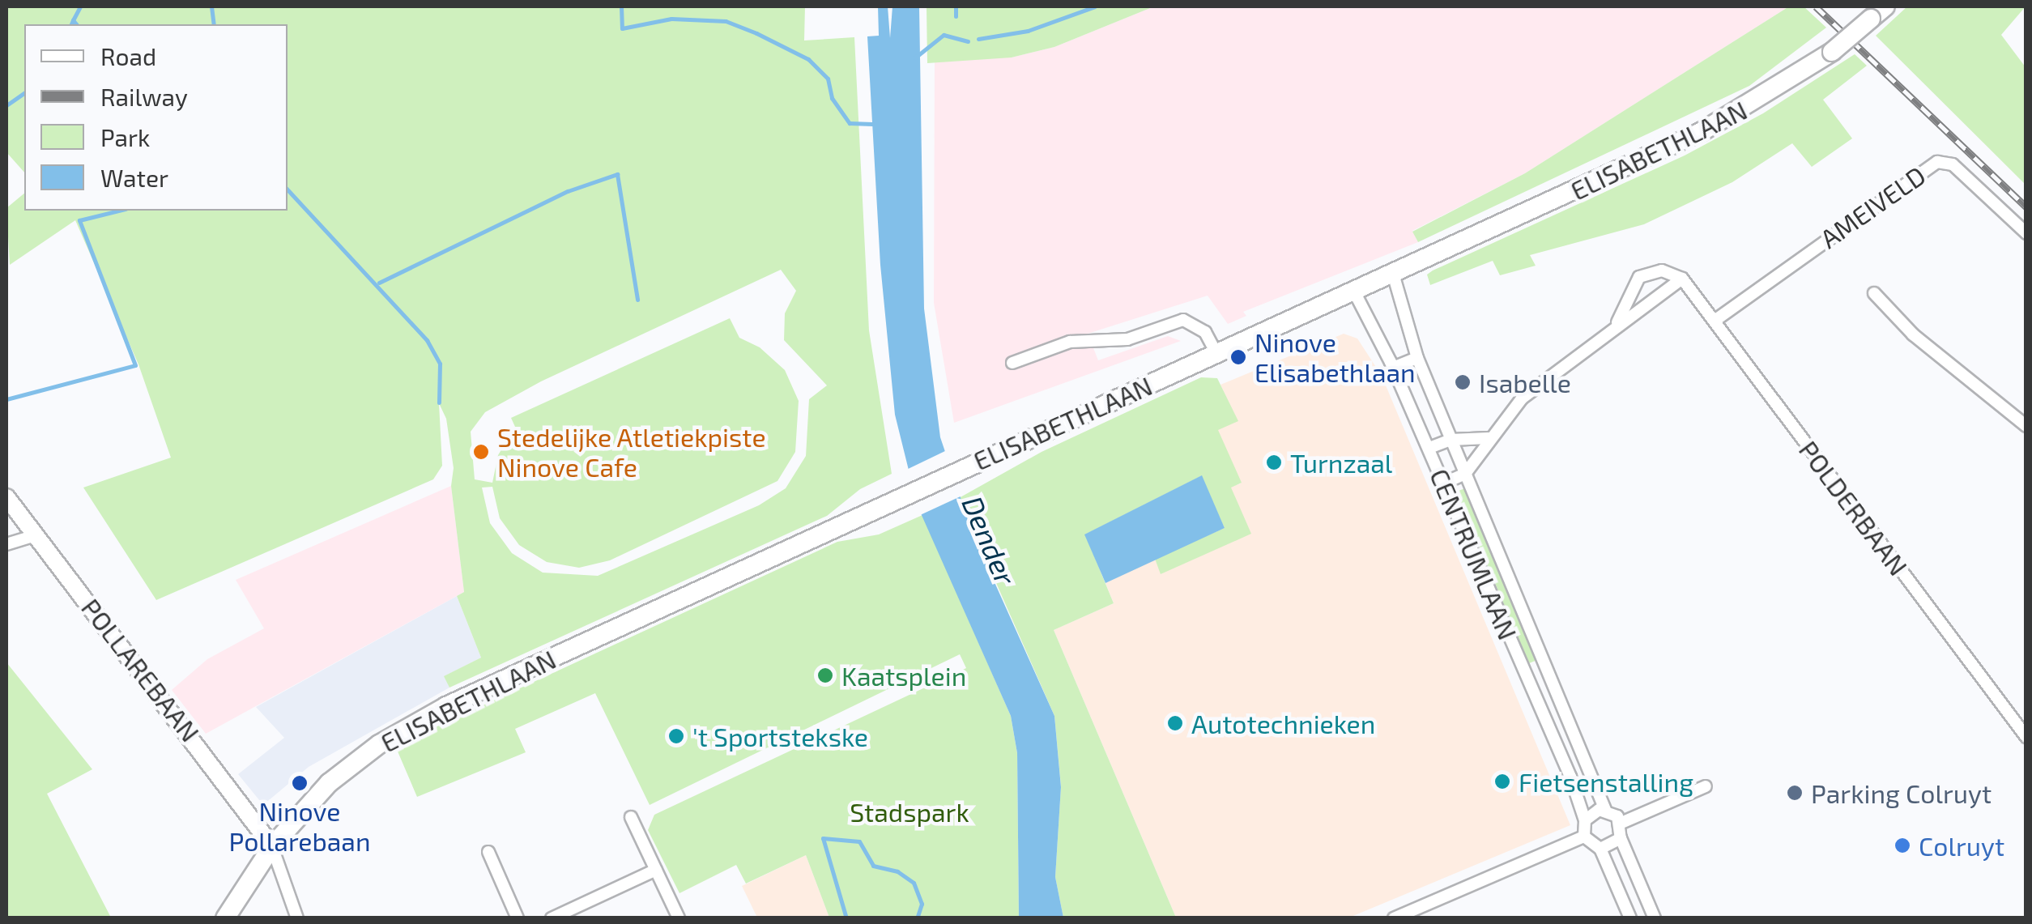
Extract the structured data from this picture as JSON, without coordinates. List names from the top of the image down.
{
  "streets": {
    "main road": ["ELISABETHLAAN"],
    "street": [
      "AMEIVELD",
      "POLDERBAAN",
      "CENTRUMLAAN",
      "POLLAREBAAN"
    ]
  },
  "crossings": [
    ["ELISABETHLAAN", "CENTRUMLAAN"],
    ["ELISABETHLAAN", "POLLAREBAAN"],
    ["AMEIVELD", "POLDERBAAN"]
  ],
  "water": ["Dender"],
  "parks": ["Stadspark"],
  "places": [
    "Ninove Elisabethlaan",
    "Isabelle",
    "Stedelijke Atletiekpiste Ninove Cafe",
    "Turnzaal",
    "Kaatsplein",
    "Autotechnieken",
    "'t Sportstekske",
    "Fietsenstalling",
    "Ninove Pollarebaan",
    "Parking Colruyt",
    "Colruyt"
  ],
  "legend": [
    "Road",
    "Railway",
    "Park",
    "Water"
  ]
}
